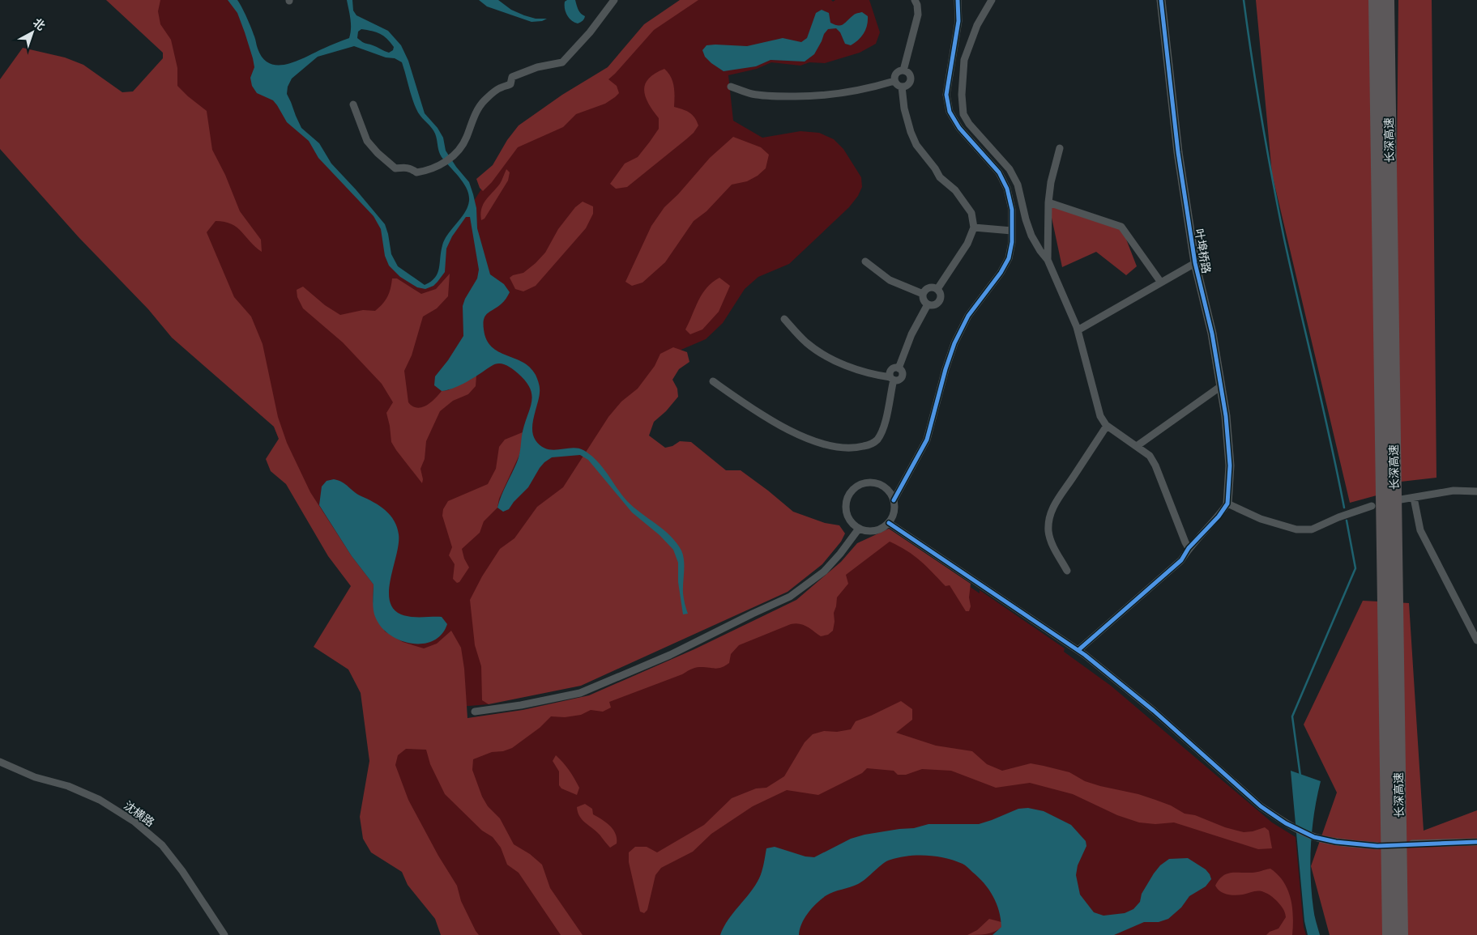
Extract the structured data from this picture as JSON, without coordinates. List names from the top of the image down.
{
  "streets": {
    "highway": ["长深高速"],
    "street": ["叶埠桥路", "沈横路"]
  },
  "north": "top right"
}
